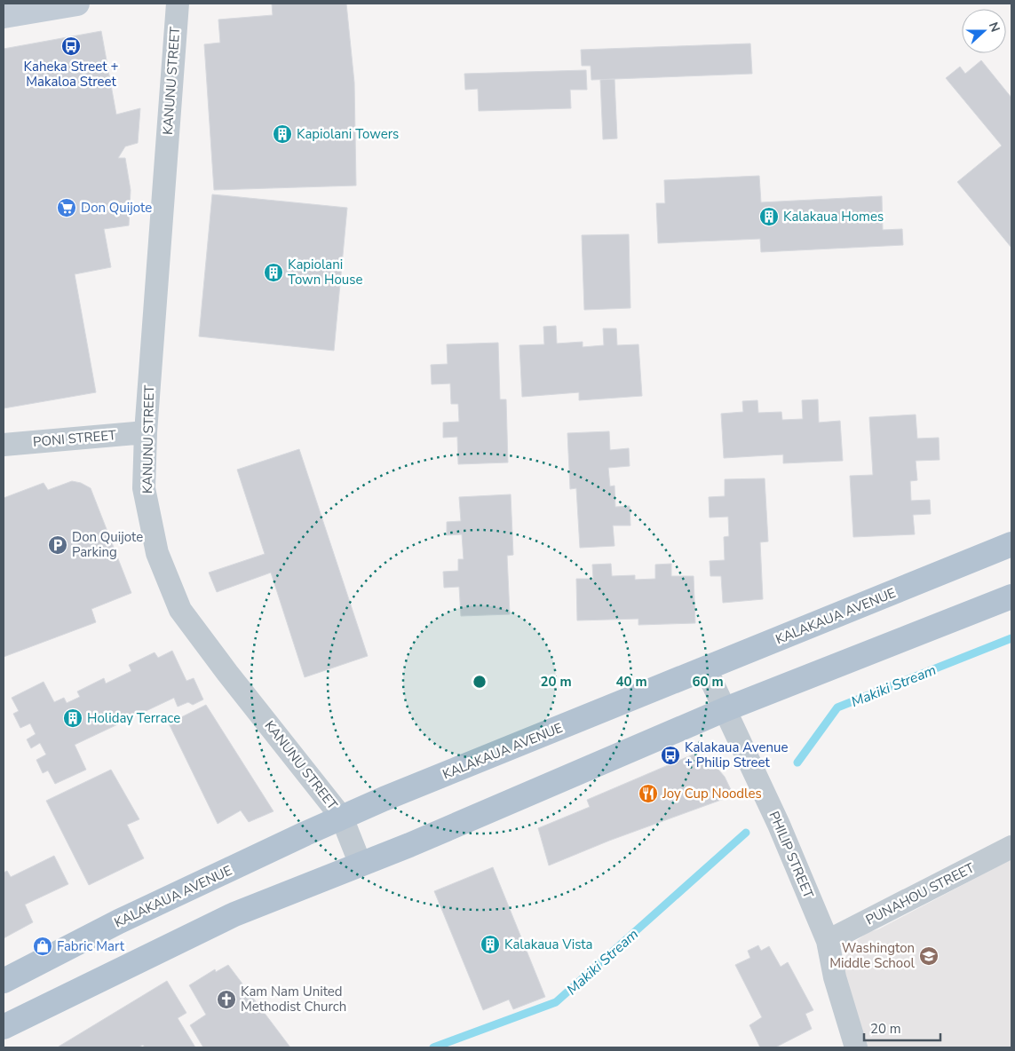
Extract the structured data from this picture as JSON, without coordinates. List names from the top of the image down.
{
  "streets": {
    "main road": ["KALAKAUA AVENUE"],
    "street": [
      "KANUNU STREET",
      "PONI STREET",
      "PHILIP STREET",
      "PUNAHOU STREET"
    ]
  },
  "crossings": [
    ["KANUNU STREET", "PONI STREET"],
    ["KANUNU STREET", "KALAKAUA AVENUE"],
    ["KALAKAUA AVENUE", "PHILIP STREET"],
    ["PHILIP STREET", "PUNAHOU STREET"]
  ],
  "water": ["Makiki Stream"],
  "places": {
    "bus stop": ["Kaheka Street + Makaloa Street", "Kalakaua Avenue + Philip Street"],
    "building": [
      "Kapiolani Towers",
      "Kalakaua Homes",
      "Kapiolani Town House",
      "Holiday Terrace",
      "Kalakaua Vista"
    ],
    "supermarket": ["Don Quijote"],
    "parking": ["Don Quijote Parking"],
    "restaurant": ["Joy Cup Noodles"],
    "shop": ["Fabric Mart"],
    "school or university": ["Washington Middle School"],
    "church": ["Kam Nam United Methodist Church"]
  },
  "scale_bar": "20 m",
  "north": "right",
  "rings": ["20 m", "40 m", "60 m"]
}
